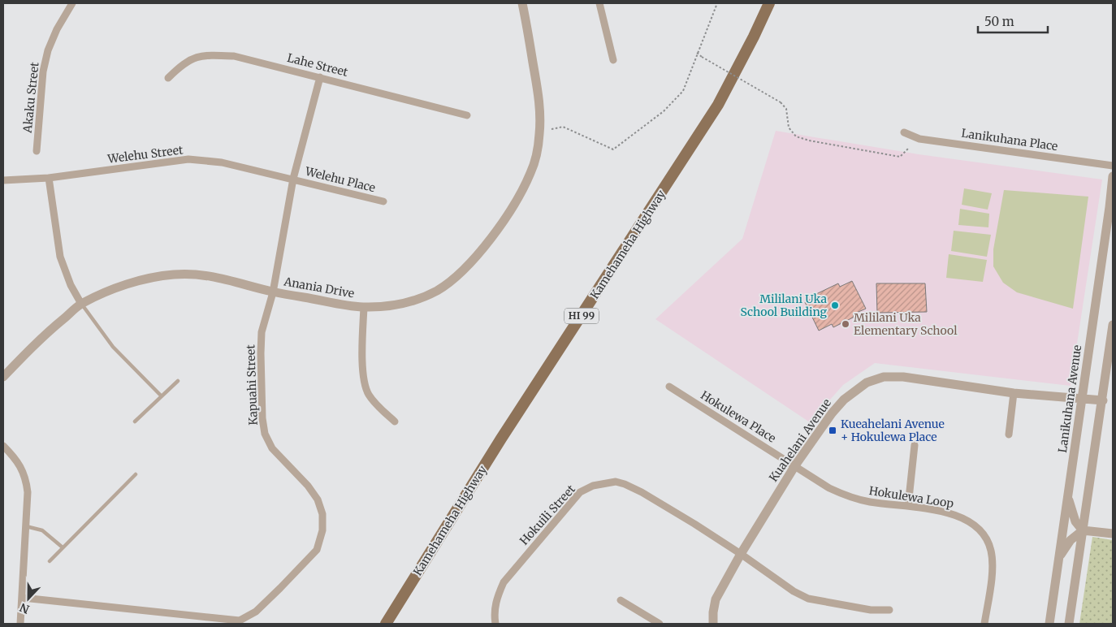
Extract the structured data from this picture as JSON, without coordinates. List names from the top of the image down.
{
  "streets": {
    "main road": ["Kamehameha Highway", "HI 99"],
    "street": [
      "Lahe Street",
      "Akaku Street",
      "Lanikuhana Place",
      "Welehu Street",
      "Welehu Place",
      "Anania Drive",
      "Kapuahi Street",
      "Lanikuhana Avenue",
      "Hokulewa Place",
      "Kuahelani Avenue",
      "Hokulewa Loop",
      "Hokuili Street"
    ]
  },
  "crossings": [
    ["Lahe Street", "Kapuahi Street"],
    ["Welehu Street", "Welehu Place"],
    ["Welehu Street", "Kapuahi Street"],
    ["Welehu Place", "Kapuahi Street"],
    ["Anania Drive", "Kapuahi Street"],
    ["Lanikuhana Avenue", "Kuahelani Avenue"],
    ["Hokulewa Place", "Kuahelani Avenue"],
    ["Hokulewa Place", "Hokulewa Loop"],
    ["Kuahelani Avenue", "Hokulewa Loop"],
    ["Kuahelani Avenue", "Hokuili Street"]
  ],
  "places": {
    "other": ["Mililani Uka School Building", "Mililani Uka Elementary School"],
    "transit": ["Kueahelani Avenue + Hokulewa Place"]
  },
  "scale_bar": "50 m",
  "north": "bottom"
}
